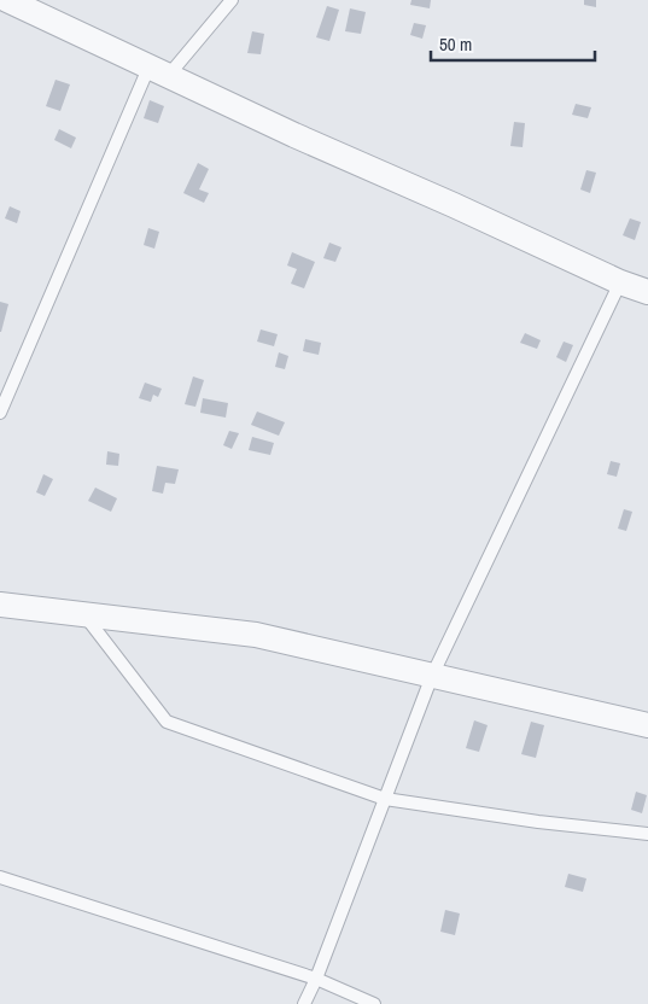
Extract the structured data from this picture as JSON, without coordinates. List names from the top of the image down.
{
  "scale_bar": "50 m"
}
